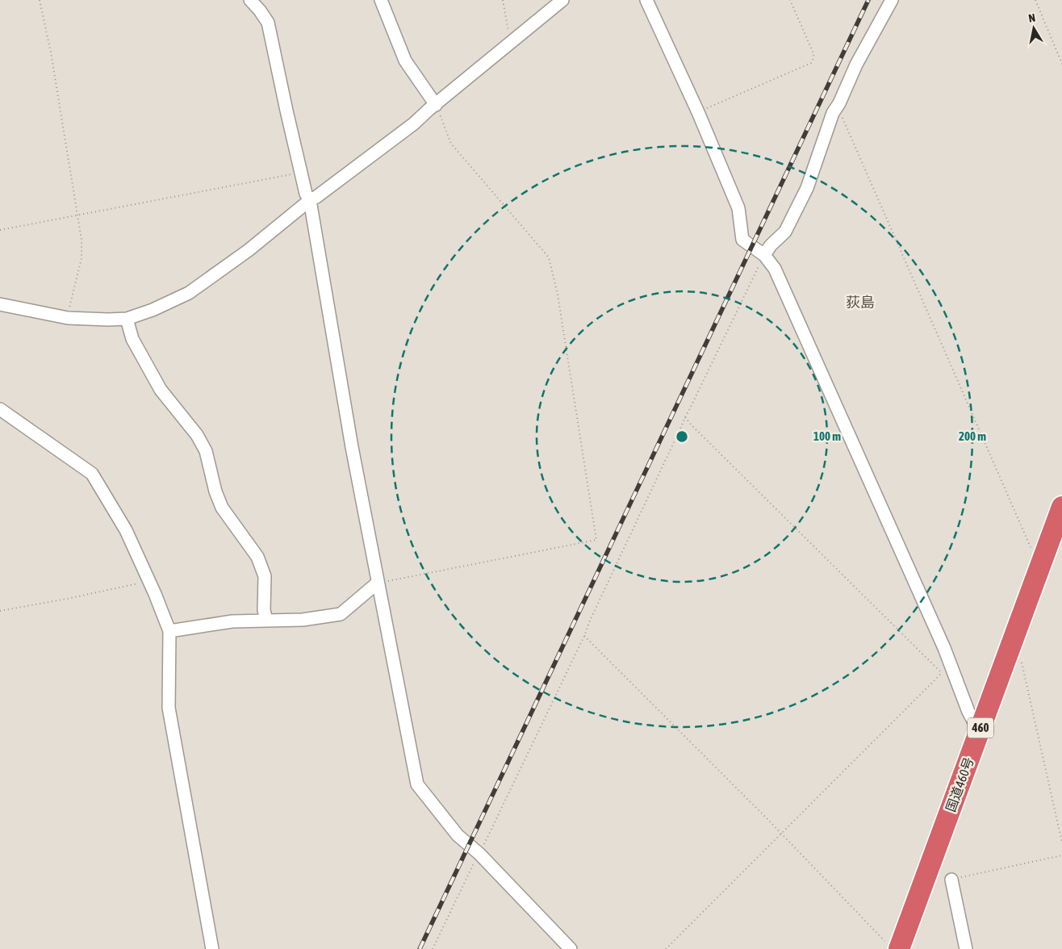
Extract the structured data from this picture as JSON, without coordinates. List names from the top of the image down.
{
  "streets": {
    "highway": ["460", "国道460号"]
  },
  "districts": ["荻島"],
  "north": "top",
  "rings": ["100 m", "200 m"]
}
